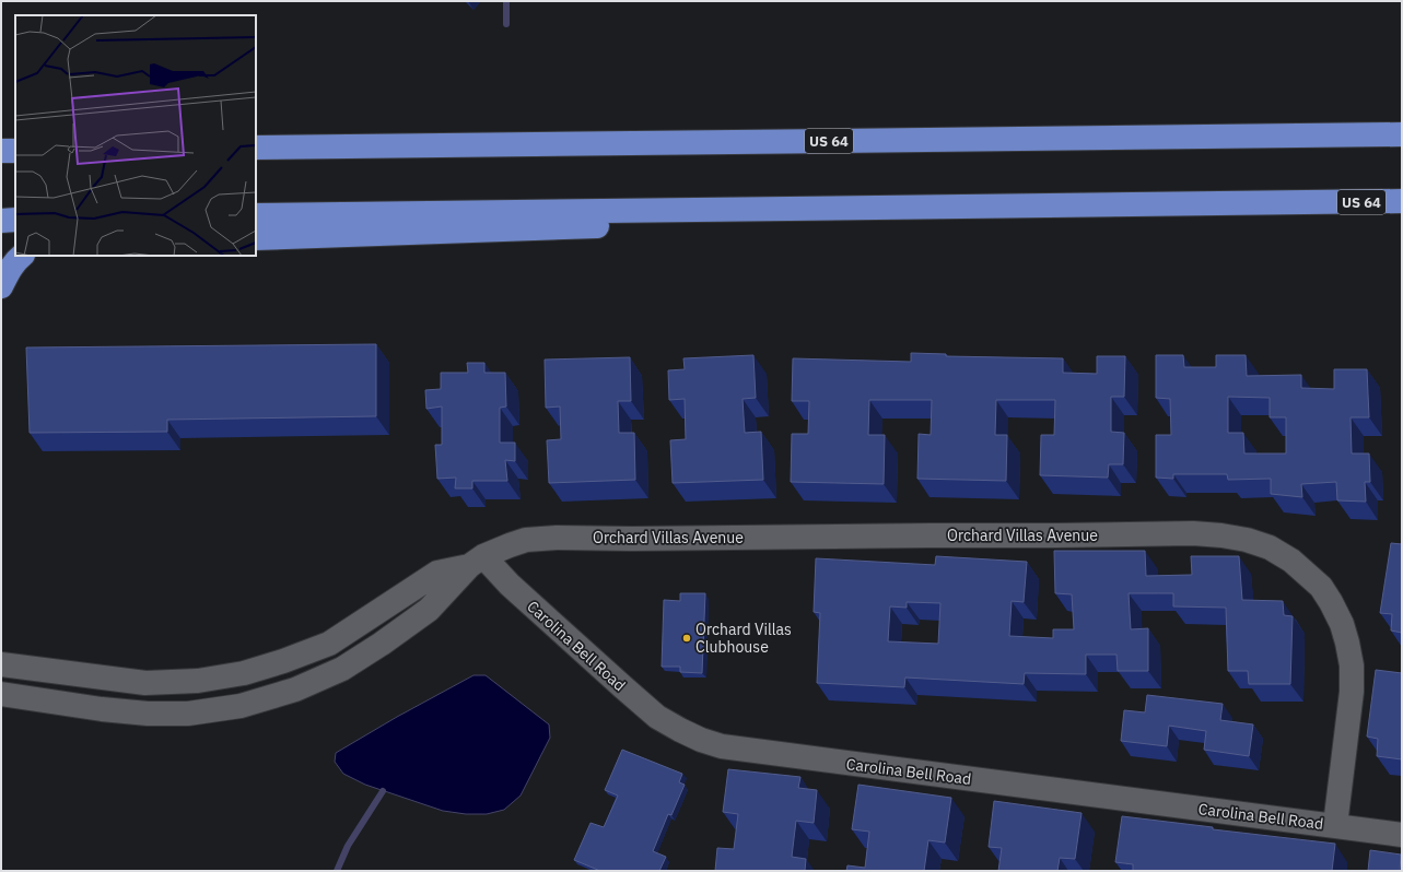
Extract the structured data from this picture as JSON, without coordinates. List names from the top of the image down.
{
  "streets": {
    "highway": ["US 64"],
    "street": ["Orchard Villas Avenue", "Carolina Bell Road"]
  },
  "crossings": [
    ["Orchard Villas Avenue", "Carolina Bell Road"]
  ],
  "places": ["Orchard Villas Clubhouse"]
}
